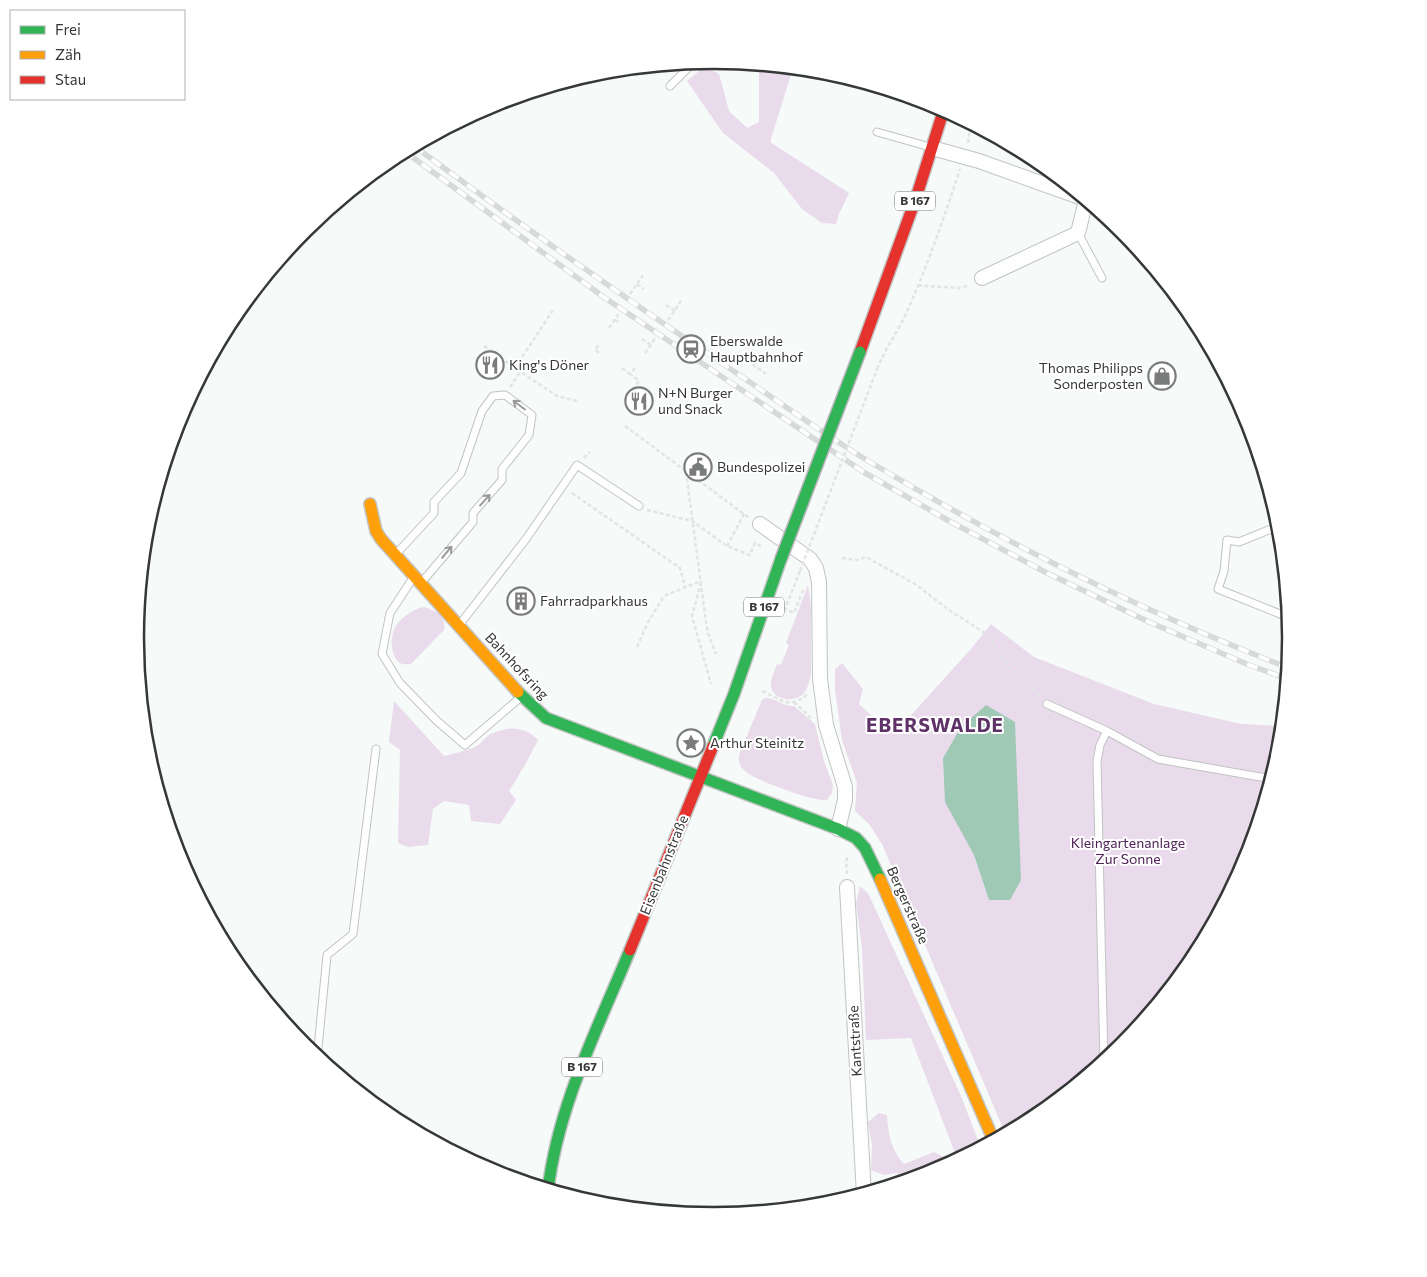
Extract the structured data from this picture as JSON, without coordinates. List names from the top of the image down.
{
  "streets": {
    "main road": [
      "B 167",
      "Bahnhofsring",
      "Eisenbahnstraße",
      "Bergerstraße"
    ],
    "street": ["Kantstraße"]
  },
  "crossings": [
    ["B 167", "Eisenbahnstraße"],
    ["Bahnhofsring", "Eisenbahnstraße"],
    ["Bahnhofsring", "Bergerstraße"],
    ["Eisenbahnstraße", "Bergerstraße"]
  ],
  "districts": ["EBERSWALDE"],
  "parks": ["Kleingartenanlage Zur Sonne"],
  "places": {
    "station": ["Eberswalde Hauptbahnhof"],
    "restaurant": ["King's Döner", "N+N Burger und Snack"],
    "shop": ["Thomas Philipps Sonderposten"],
    "public building": ["Bundespolizei"],
    "building": ["Fahrradparkhaus"],
    "place": ["Arthur Steinitz"]
  },
  "legend": ["Frei", "Zäh", "Stau"]
}
